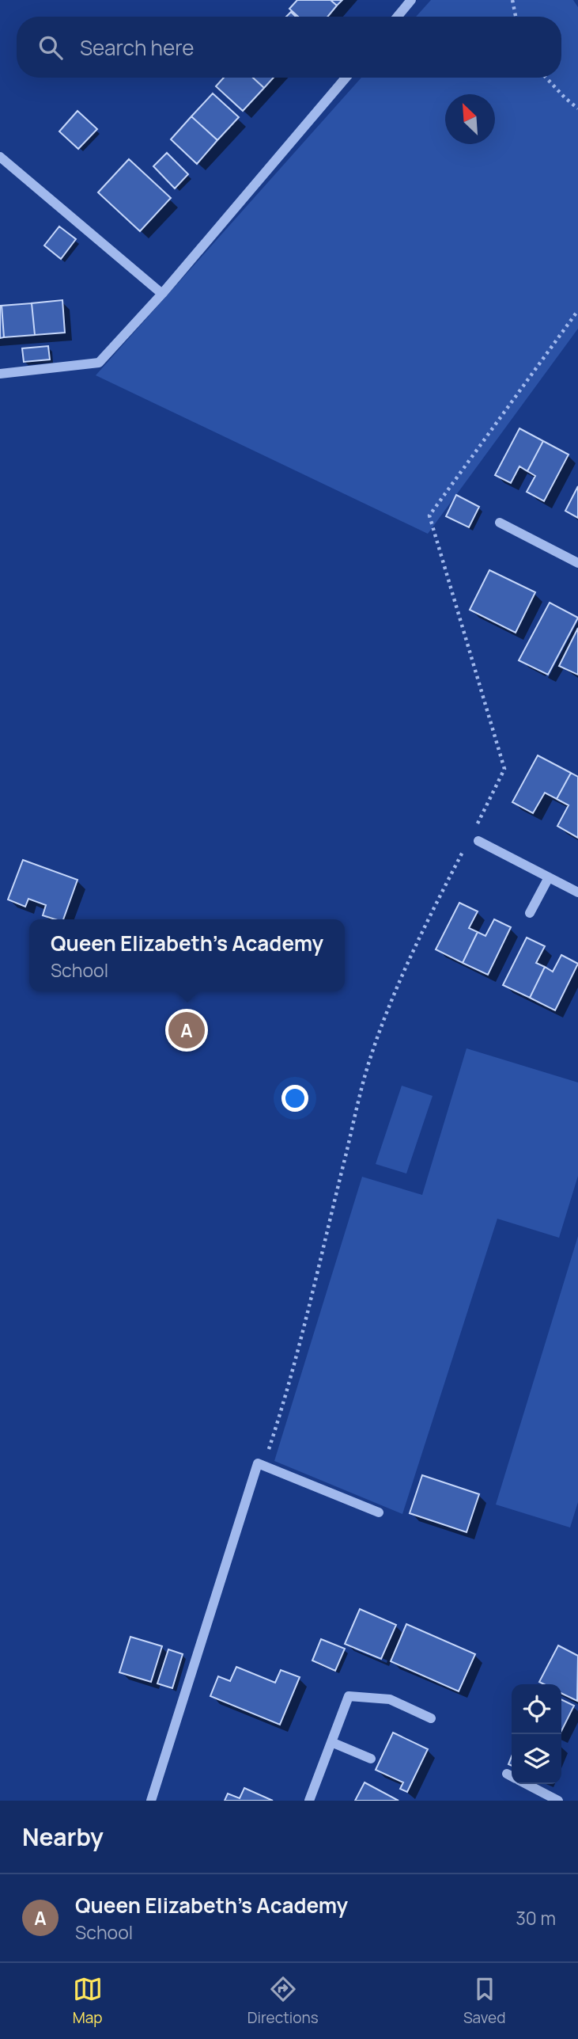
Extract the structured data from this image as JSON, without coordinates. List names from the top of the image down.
{
  "north": "top left",
  "page": {
    "search": "Search here",
    "popup": ["Queen Elizabeth's Academy", "School"],
    "pins": "A",
    "heading": "Nearby",
    "list": [
      {
        "mark": "A",
        "name": "Queen Elizabeth's Academy",
        "note": "School",
        "value": "30 m"
      }
    ],
    "nav": ["Map", "Directions", "Saved"]
  }
}
